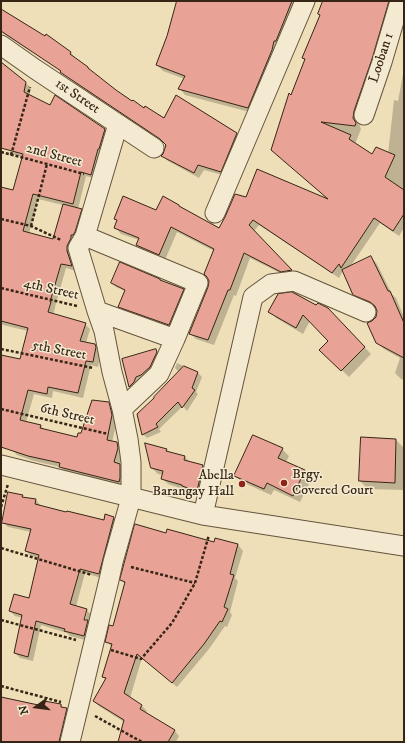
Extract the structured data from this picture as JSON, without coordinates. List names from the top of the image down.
{
  "streets": {
    "street": ["Looban 1", "1st Street"],
    "path": [
      "2nd Street",
      "4th Street",
      "5th Street",
      "6th Street"
    ]
  },
  "places": ["Brgy. Covered Court", "Abella Barangay Hall"],
  "north": "left"
}
